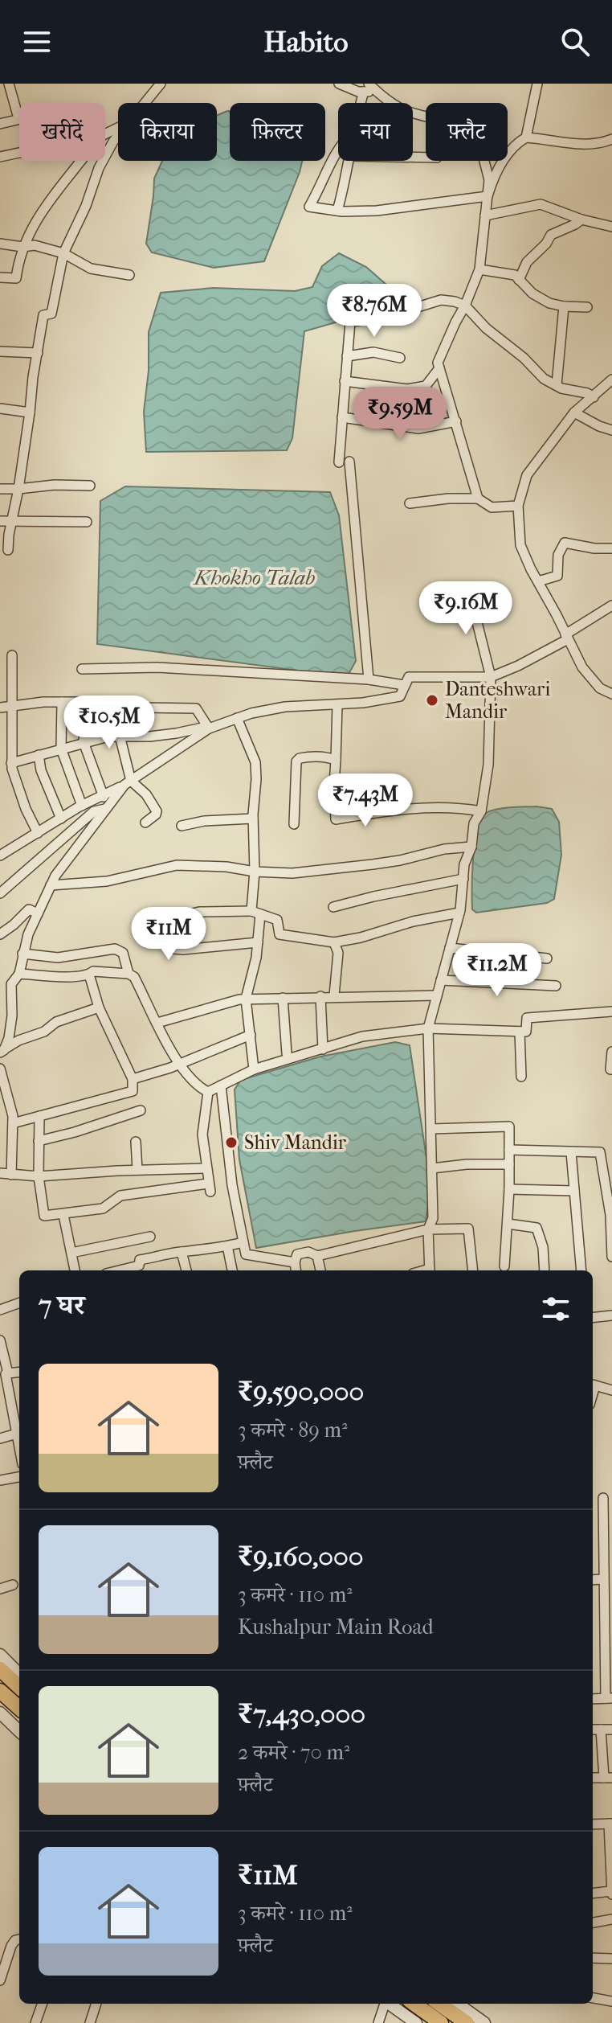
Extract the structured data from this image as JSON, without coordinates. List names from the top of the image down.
{
  "water": ["Khokho Talab"],
  "places": ["Danteshwari Mandir", "Shiv Mandir"],
  "page": {
    "header": "Habito",
    "chip": [
      "खरीदें",
      "किराया",
      "फ़िल्टर",
      "नया",
      "फ़्लैट"
    ],
    "price": [
      "₹8.76M",
      "₹9.59M",
      "₹9.16M",
      "₹10.5M",
      "₹7.43M",
      "₹11M",
      "₹11.2M"
    ],
    "heading": "7 घर",
    "list": [
      {
        "name": "₹9,590,000",
        "note": "3 कमरे · 89 m² · फ़्लैट"
      },
      {
        "name": "₹9,160,000",
        "note": "3 कमरे · 110 m² · Kushalpur Main Road"
      },
      {
        "name": "₹7,430,000",
        "note": "2 कमरे · 70 m² · फ़्लैट"
      },
      {
        "name": "₹11M",
        "note": "3 कमरे · 110 m² · फ़्लैट"
      }
    ]
  }
}
